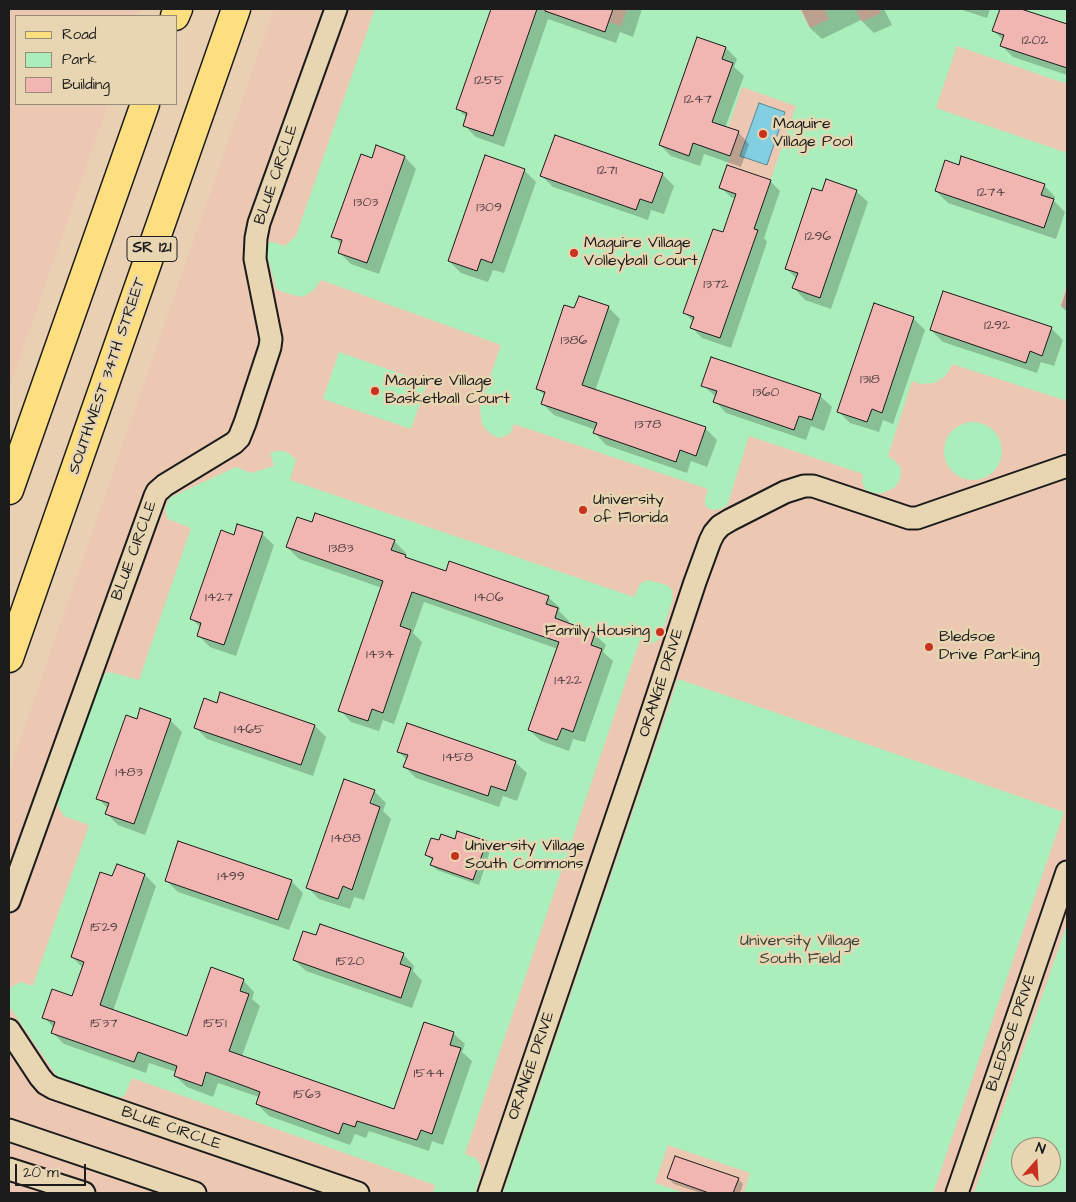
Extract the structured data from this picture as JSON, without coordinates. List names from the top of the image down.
{
  "streets": {
    "main road": ["SR 121", "SOUTHWEST 34TH STREET"],
    "street": ["BLUE CIRCLE", "ORANGE DRIVE", "BLEDSOE DRIVE"]
  },
  "parks": ["University Village South Field"],
  "places": [
    "Maguire Village Pool",
    "Maguire Village Volleyball Court",
    "Maguire Village Basketball Court",
    "University of Florida",
    "Family Housing",
    "Bledsoe Drive Parking",
    "University Village South Commons"
  ],
  "house_numbers": [
    "1202",
    "1255",
    "1247",
    "1271",
    "1274",
    "1303",
    "1309",
    "1296",
    "1372",
    "1292",
    "1386",
    "1318",
    "1360",
    "1378",
    "1383",
    "1427",
    "1406",
    "1434",
    "1422",
    "1465",
    "1458",
    "1483",
    "1488",
    "1499",
    "1529",
    "1520",
    "1537",
    "1551",
    "1544",
    "1563"
  ],
  "legend": ["Road", "Park", "Building"],
  "scale_bar": "20 m",
  "north": "top"
}
